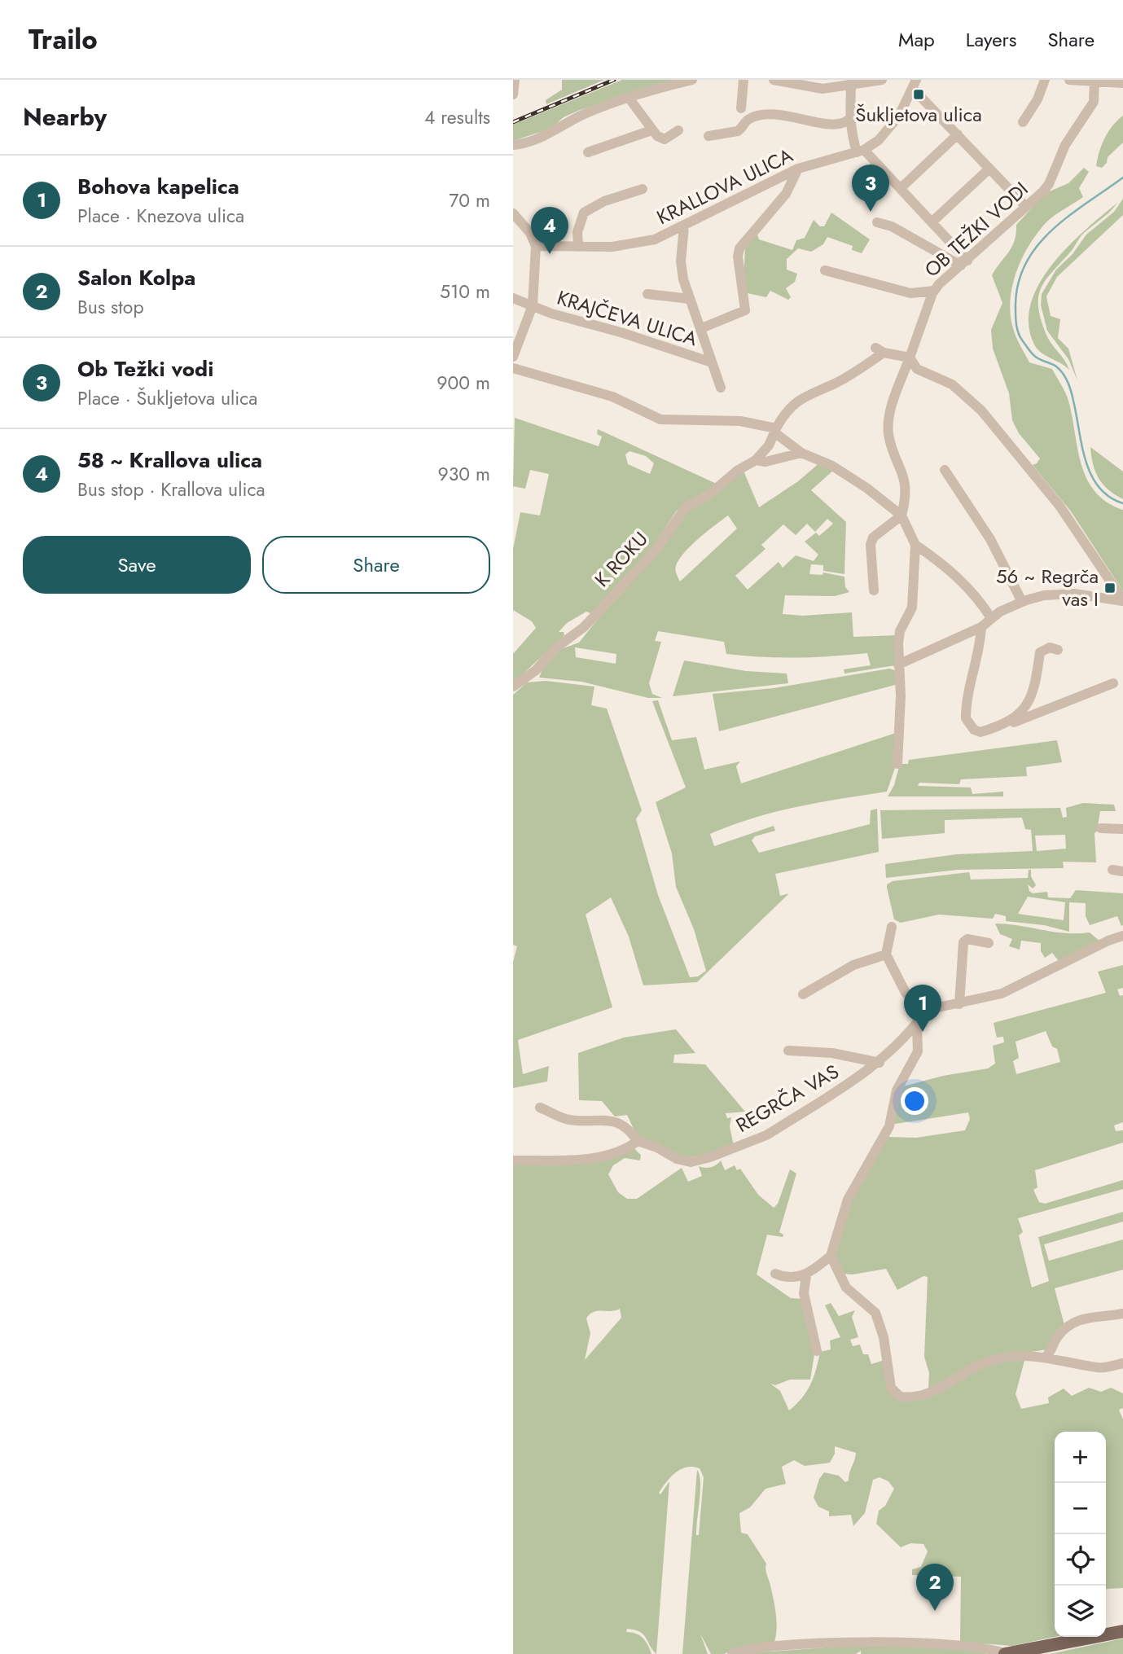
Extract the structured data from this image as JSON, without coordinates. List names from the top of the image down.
{
  "streets": {
    "street": [
      "KRALLOVA ULICA",
      "OB TEŽKI VODI",
      "KRAJČEVA ULICA",
      "K ROKU",
      "REGRČA VAS"
    ]
  },
  "crossings": [
    ["KRALLOVA ULICA", "KRAJČEVA ULICA"],
    ["OB TEŽKI VODI", "K ROKU"]
  ],
  "places": {
    "transit": ["Šukljetova ulica", "56 ~ Regrča vas I"]
  },
  "page": {
    "header": "Trailo",
    "nav": ["Map", "Layers", "Share"],
    "heading": ["Nearby", "4 results"],
    "list": [
      {
        "mark": "1",
        "name": "Bohova kapelica",
        "note": "Place · Knezova ulica",
        "value": "70 m"
      },
      {
        "mark": "2",
        "name": "Salon Kolpa",
        "note": "Bus stop",
        "value": "510 m"
      },
      {
        "mark": "3",
        "name": "Ob Težki vodi",
        "note": "Place · Šukljetova ulica",
        "value": "900 m"
      },
      {
        "mark": "4",
        "name": "58 ~ Krallova ulica",
        "note": "Bus stop · Krallova ulica",
        "value": "930 m"
      }
    ],
    "pins": [
      "3",
      "4",
      "1",
      "2"
    ],
    "buttons": ["Save", "Share"],
    "map_buttons": ["+", "−"]
  }
}
